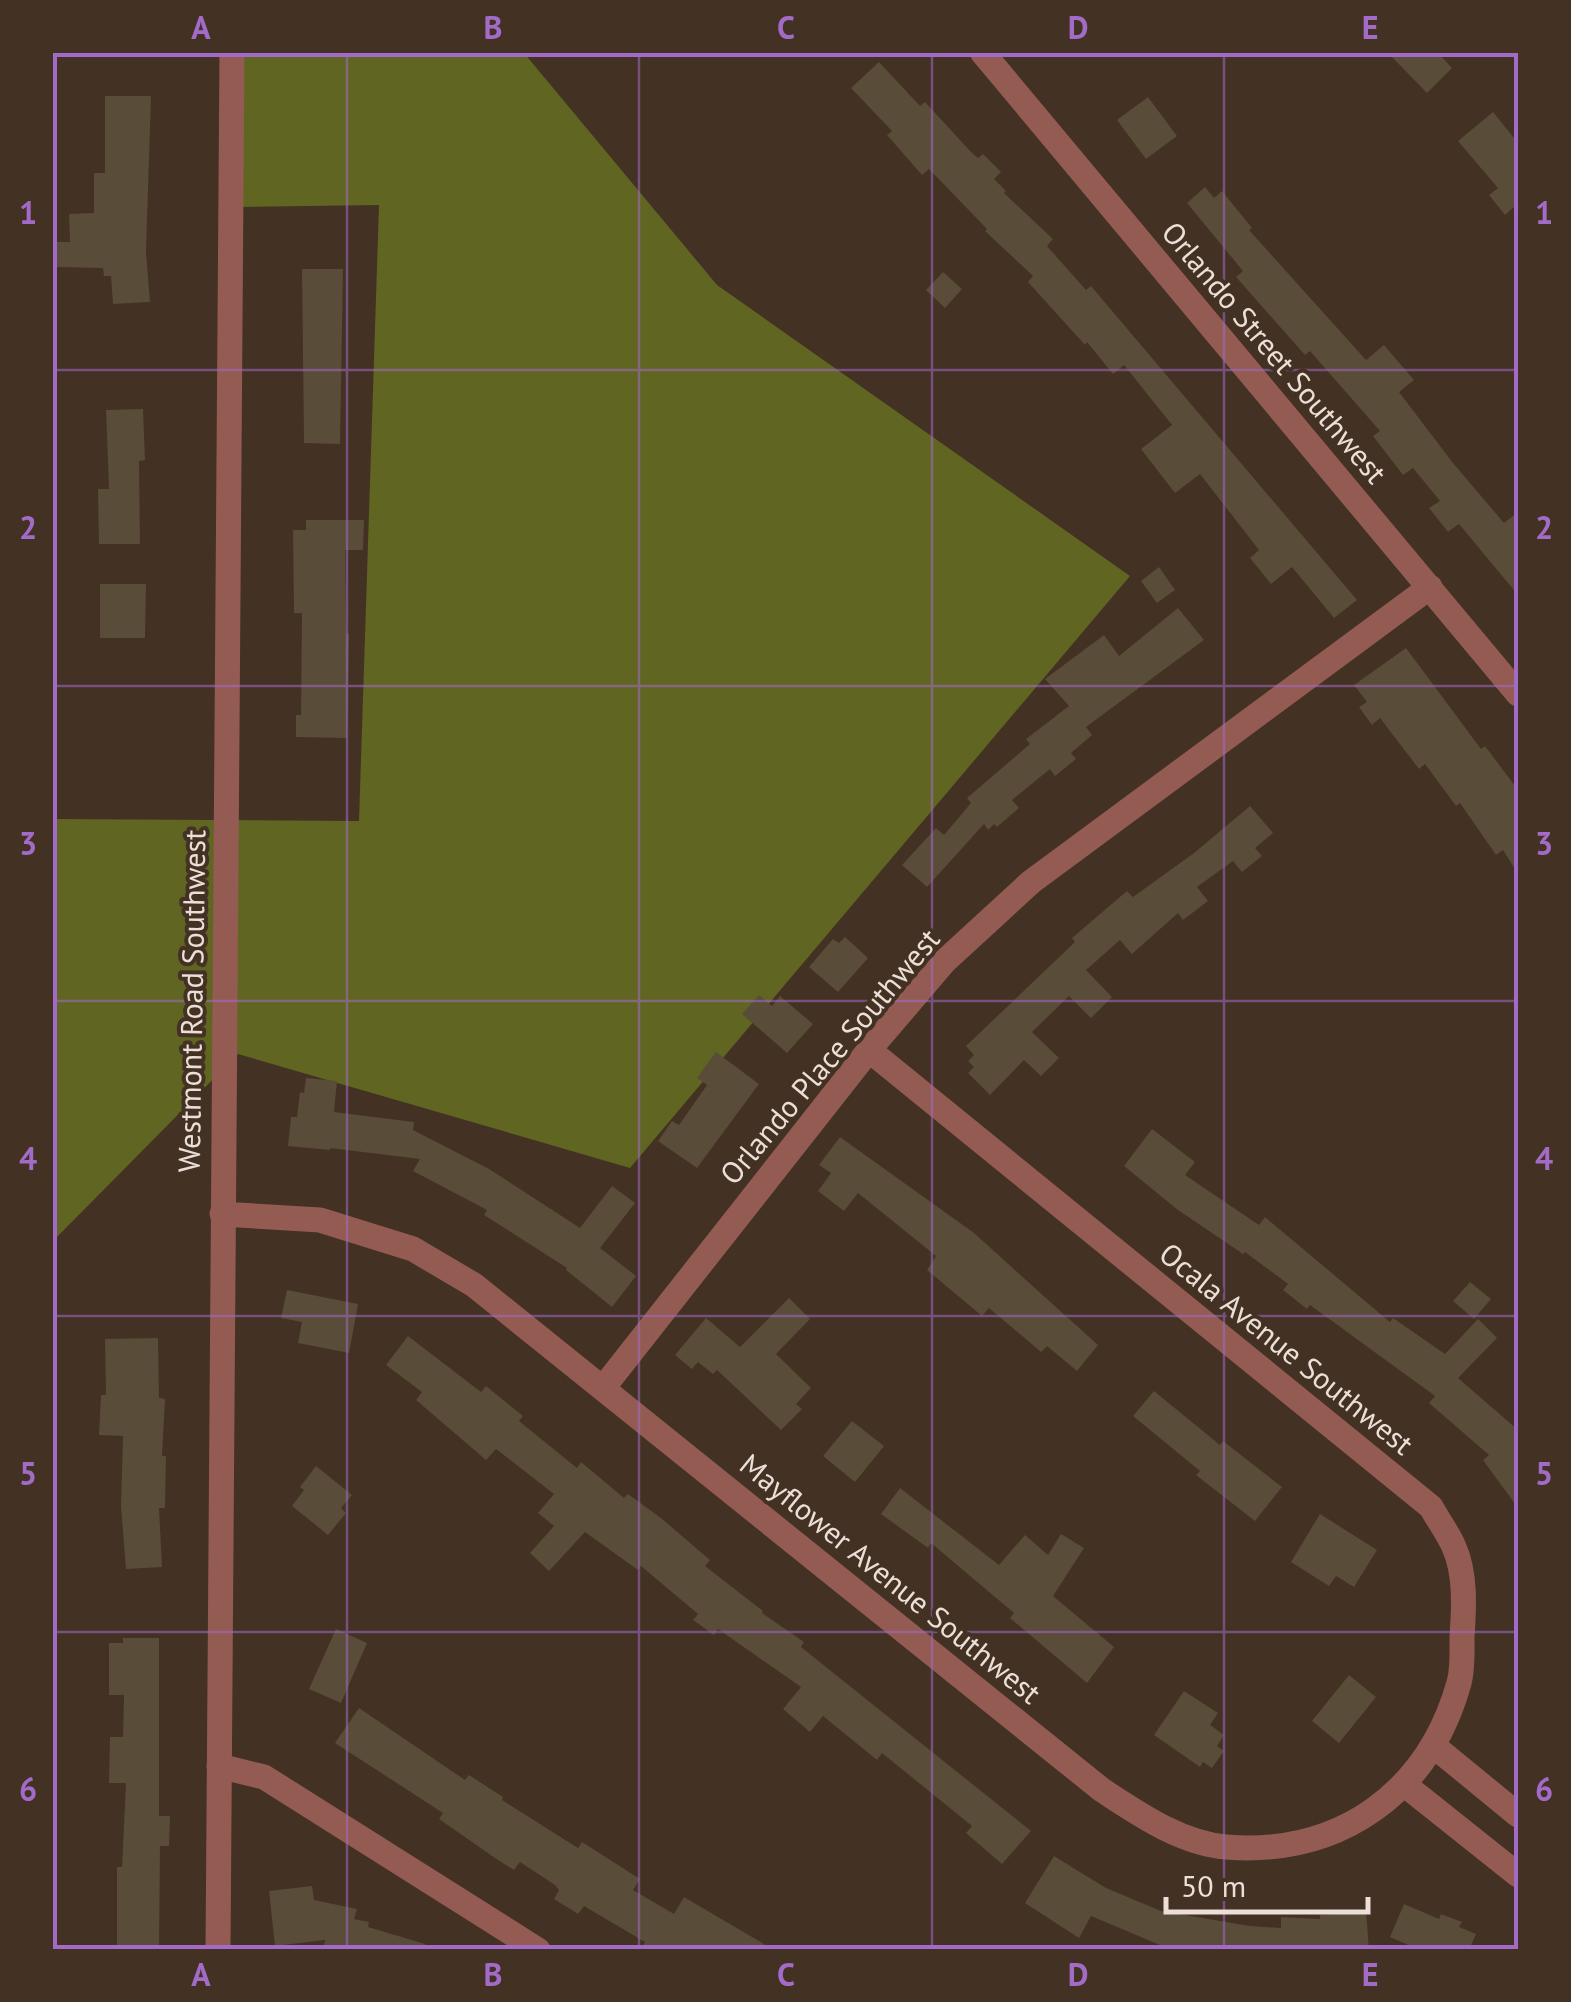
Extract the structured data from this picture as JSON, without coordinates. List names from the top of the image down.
{
  "streets": {
    "street": [
      "Orlando Street Southwest",
      "Westmont Road Southwest",
      "Orlando Place Southwest",
      "Ocala Avenue Southwest",
      "Mayflower Avenue Southwest"
    ]
  },
  "crossings": [
    ["Orlando Street Southwest", "Orlando Place Southwest"],
    ["Westmont Road Southwest", "Mayflower Avenue Southwest"],
    ["Orlando Place Southwest", "Ocala Avenue Southwest"],
    ["Orlando Place Southwest", "Mayflower Avenue Southwest"],
    ["Ocala Avenue Southwest", "Mayflower Avenue Southwest"]
  ],
  "scale_bar": "50 m",
  "grid": {
    "columns": [
      "A",
      "B",
      "C",
      "D",
      "E"
    ],
    "rows": [
      "1",
      "2",
      "3",
      "4",
      "5",
      "6"
    ]
  }
}
